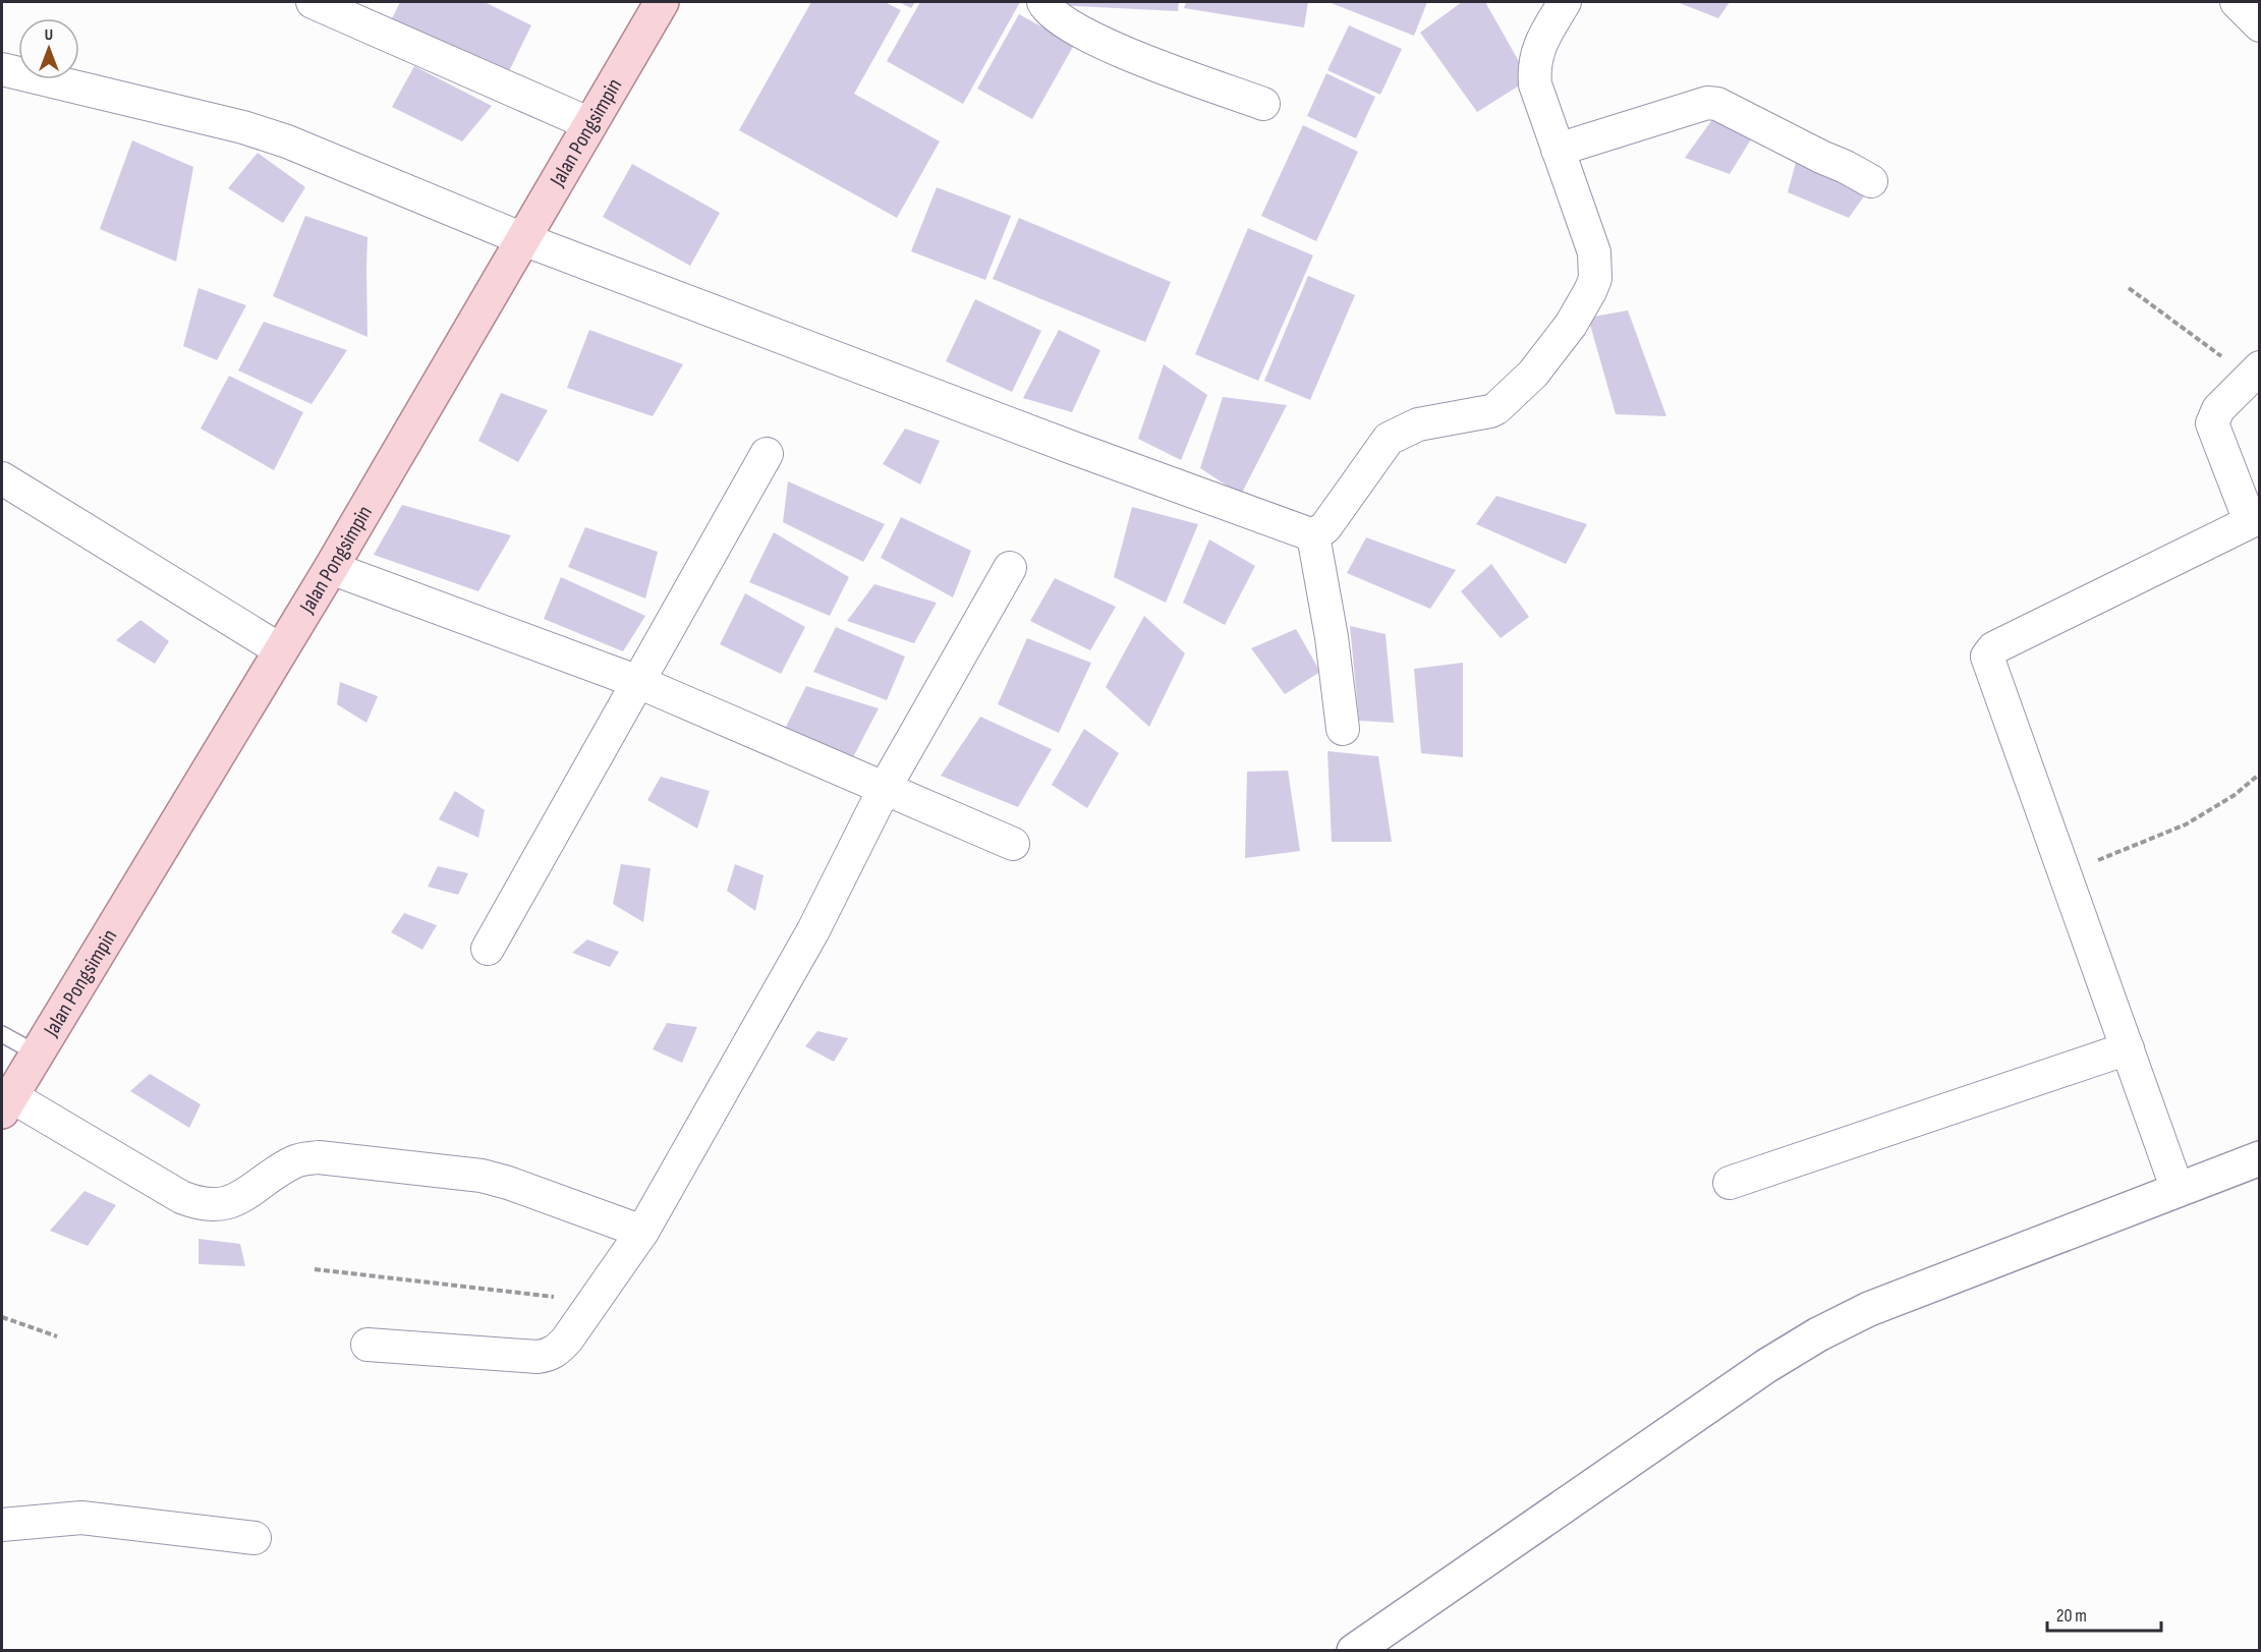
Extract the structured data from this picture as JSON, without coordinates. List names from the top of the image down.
{
  "streets": {
    "main road": ["Jalan Pongsimpin"]
  },
  "scale_bar": "20 m",
  "north": "top"
}
